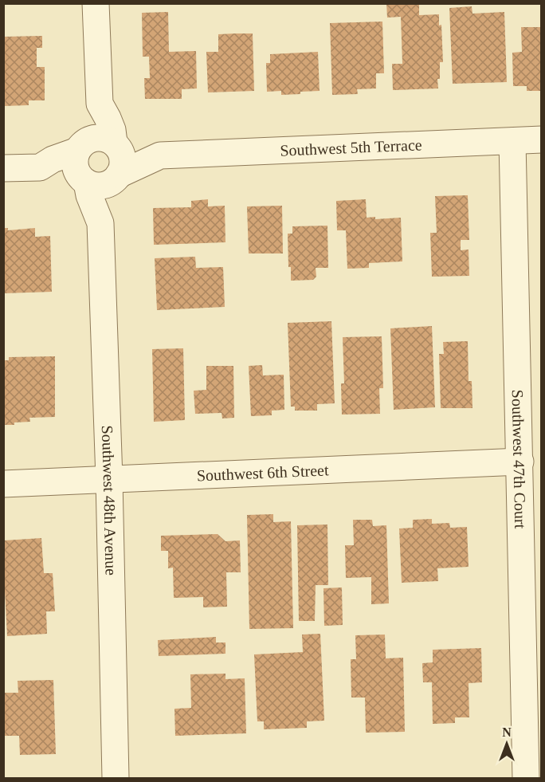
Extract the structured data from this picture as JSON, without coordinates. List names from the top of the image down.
{
  "streets": {
    "street": [
      "Southwest 5th Terrace",
      "Southwest 47th Court",
      "Southwest 6th Street",
      "Southwest 48th Avenue"
    ]
  },
  "crossings": [
    ["Southwest 5th Terrace", "Southwest 47th Court"],
    ["Southwest 5th Terrace", "Southwest 48th Avenue"],
    ["Southwest 47th Court", "Southwest 6th Street"],
    ["Southwest 6th Street", "Southwest 48th Avenue"]
  ],
  "north": "top"
}
